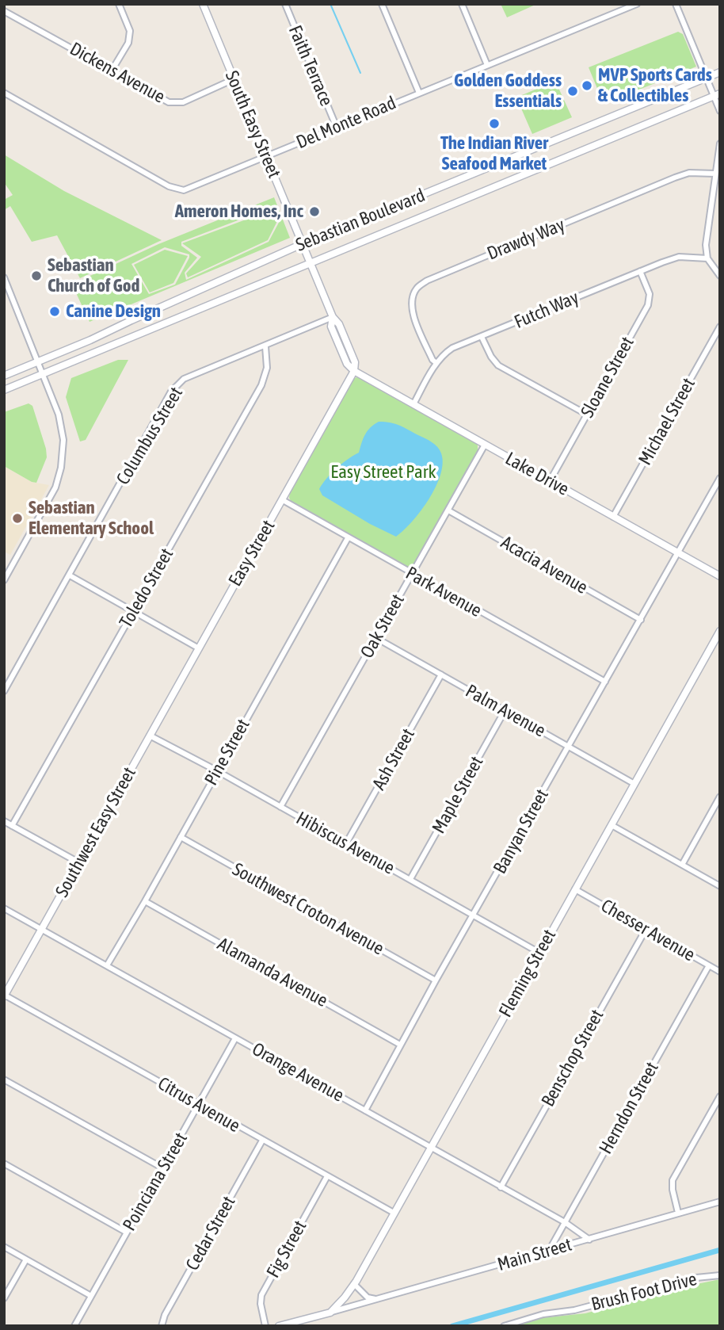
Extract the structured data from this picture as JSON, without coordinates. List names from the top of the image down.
{
  "streets": {
    "street": [
      "Faith Terrace",
      "Dickens Avenue",
      "Del Monte Road",
      "South Easy Street",
      "Sebastian Boulevard",
      "Drawdy Way",
      "Futch Way",
      "Sloane Street",
      "Michael Street",
      "Columbus Street",
      "Lake Drive",
      "Easy Street",
      "Acacia Avenue",
      "Toledo Street",
      "Park Avenue",
      "Oak Street",
      "Palm Avenue",
      "Pine Street",
      "Ash Street",
      "Maple Street",
      "Banyan Street",
      "Southwest Easy Street",
      "Hibiscus Avenue",
      "Southwest Croton Avenue",
      "Chesser Avenue",
      "Alamanda Avenue",
      "Fleming Street",
      "Benschop Street",
      "Orange Avenue",
      "Citrus Avenue",
      "Herndon Street",
      "Poinciana Street",
      "Cedar Street",
      "Fig Street",
      "Main Street",
      "Brush Foot Drive"
    ]
  },
  "crossings": [
    ["Faith Terrace", "Del Monte Road"],
    ["Dickens Avenue", "South Easy Street"],
    ["Del Monte Road", "South Easy Street"],
    ["South Easy Street", "Sebastian Boulevard"],
    ["Drawdy Way", "Futch Way"],
    ["Futch Way", "Sloane Street"],
    ["Futch Way", "Lake Drive"],
    ["Sloane Street", "Lake Drive"],
    ["Michael Street", "Lake Drive"],
    ["Columbus Street", "Toledo Street"],
    ["Lake Drive", "Easy Street"],
    ["Lake Drive", "Oak Street"],
    ["Lake Drive", "Banyan Street"],
    ["Easy Street", "Park Avenue"],
    ["Easy Street", "Southwest Easy Street"],
    ["Easy Street", "Hibiscus Avenue"],
    ["Acacia Avenue", "Oak Street"],
    ["Acacia Avenue", "Banyan Street"],
    ["Park Avenue", "Oak Street"],
    ["Park Avenue", "Pine Street"],
    ["Park Avenue", "Banyan Street"],
    ["Oak Street", "Palm Avenue"],
    ["Oak Street", "Hibiscus Avenue"],
    ["Palm Avenue", "Ash Street"],
    ["Palm Avenue", "Maple Street"],
    ["Palm Avenue", "Banyan Street"],
    ["Palm Avenue", "Fleming Street"],
    ["Pine Street", "Hibiscus Avenue"],
    ["Pine Street", "Southwest Croton Avenue"],
    ["Pine Street", "Alamanda Avenue"],
    ["Pine Street", "Orange Avenue"],
    ["Ash Street", "Hibiscus Avenue"],
    ["Maple Street", "Hibiscus Avenue"],
    ["Banyan Street", "Hibiscus Avenue"],
    ["Banyan Street", "Southwest Croton Avenue"],
    ["Banyan Street", "Alamanda Avenue"],
    ["Banyan Street", "Orange Avenue"],
    ["Southwest Easy Street", "Hibiscus Avenue"],
    ["Southwest Easy Street", "Orange Avenue"],
    ["Hibiscus Avenue", "Fleming Street"],
    ["Chesser Avenue", "Fleming Street"],
    ["Chesser Avenue", "Benschop Street"],
    ["Chesser Avenue", "Herndon Street"],
    ["Fleming Street", "Orange Avenue"],
    ["Fleming Street", "Citrus Avenue"],
    ["Fleming Street", "Main Street"],
    ["Benschop Street", "Orange Avenue"],
    ["Orange Avenue", "Herndon Street"],
    ["Orange Avenue", "Poinciana Street"],
    ["Orange Avenue", "Main Street"],
    ["Citrus Avenue", "Poinciana Street"],
    ["Citrus Avenue", "Cedar Street"],
    ["Citrus Avenue", "Fig Street"],
    ["Herndon Street", "Main Street"]
  ],
  "parks": ["Easy Street Park"],
  "places": [
    "MVP Sports Cards & Collectibles",
    "Golden Goddess Essentials",
    "The Indian River Seafood Market",
    "Ameron Homes, Inc",
    "Sebastian Church of God",
    "Canine Design",
    "Sebastian Elementary School"
  ]
}
